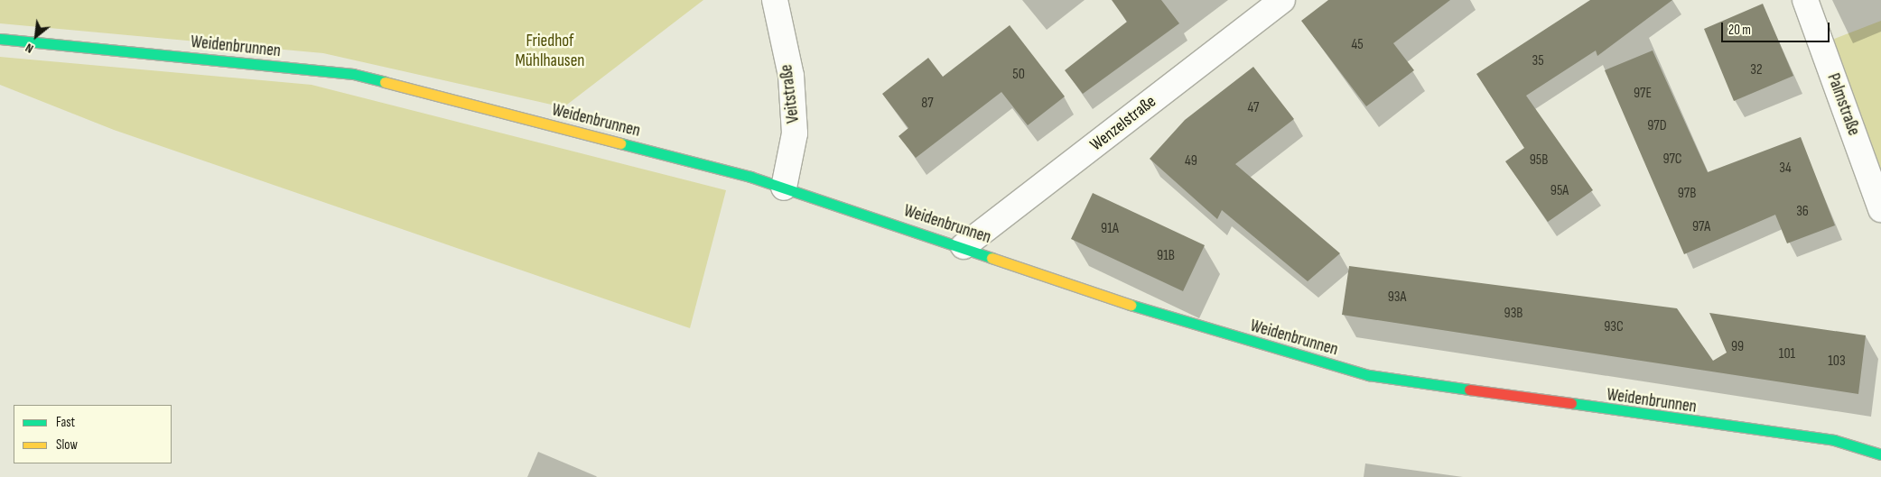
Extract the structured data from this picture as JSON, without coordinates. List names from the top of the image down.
{
  "streets": {
    "street": [
      "Weidenbrunnen",
      "Veitstraße",
      "Palmstraße",
      "Wenzelstraße"
    ]
  },
  "crossings": [
    ["Weidenbrunnen", "Veitstraße"],
    ["Weidenbrunnen", "Wenzelstraße"]
  ],
  "parks": ["Friedhof Mühlhausen"],
  "house_numbers": [
    "45",
    "35",
    "32",
    "50",
    "97E",
    "87",
    "47",
    "97D",
    "97C",
    "95B",
    "49",
    "34",
    "95A",
    "97B",
    "36",
    "97A",
    "91A",
    "91B",
    "93A",
    "93B",
    "93C",
    "99",
    "101",
    "103"
  ],
  "legend": ["Fast", "Slow"],
  "scale_bar": "20 m",
  "north": "bottom left"
}
